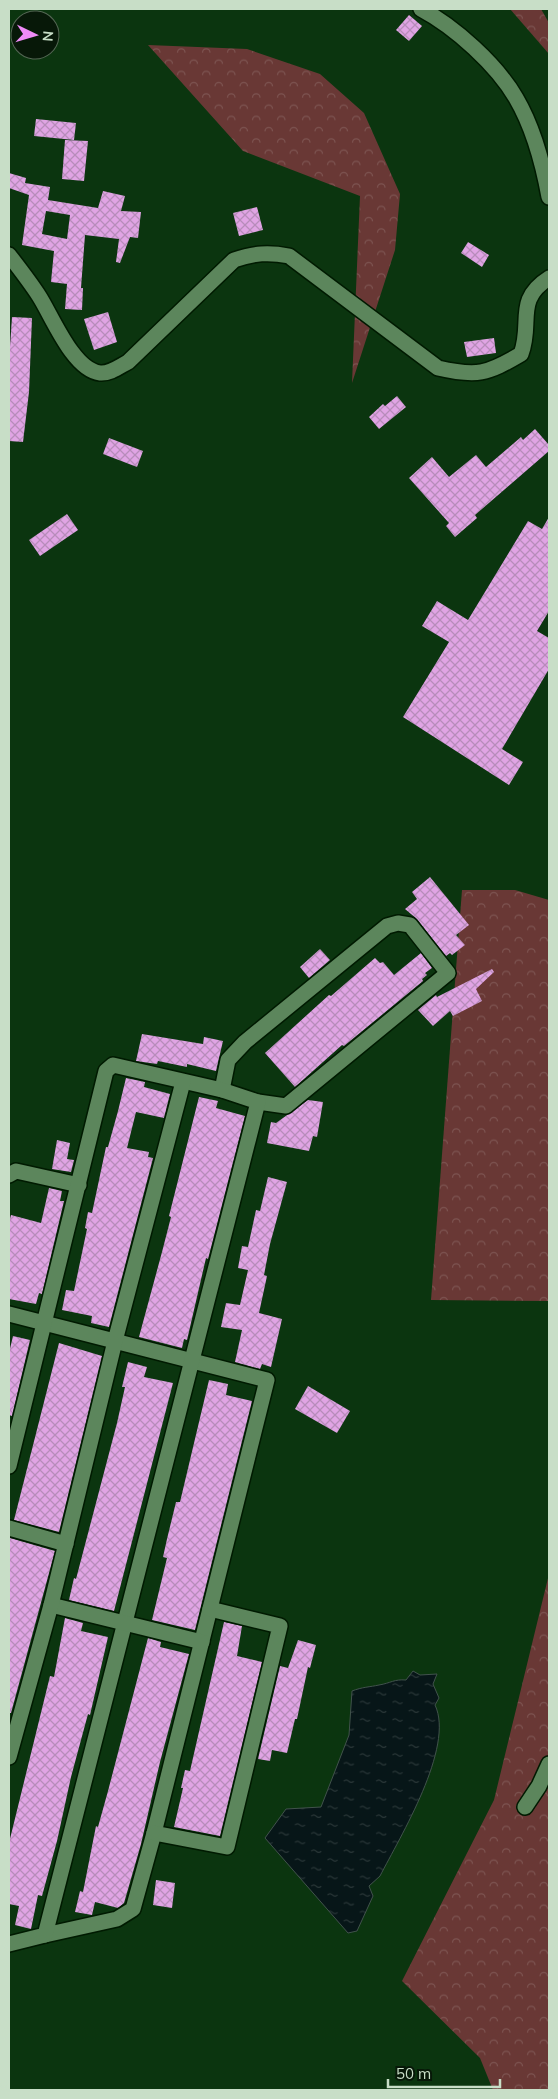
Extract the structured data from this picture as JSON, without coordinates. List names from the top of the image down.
{
  "scale_bar": "50 m",
  "north": "right"
}
